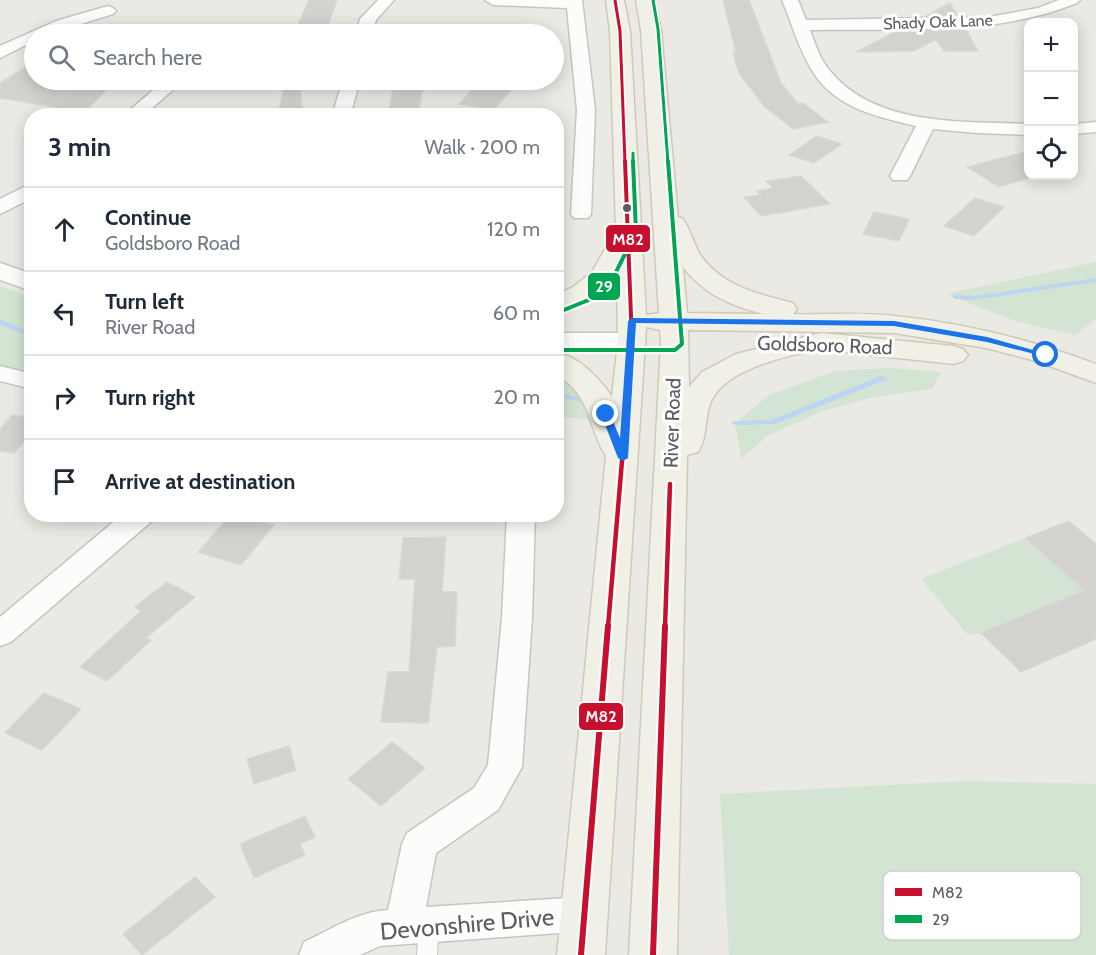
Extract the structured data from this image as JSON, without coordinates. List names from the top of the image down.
{
  "streets": {
    "main road": ["Goldsboro Road", "River Road"],
    "street": ["Shady Oak Lane", "Devonshire Drive"]
  },
  "crossings": [
    ["Goldsboro Road", "River Road"]
  ],
  "lines": ["transit line M82", "transit line 29"],
  "legend": ["M82", "29"],
  "page": {
    "map_buttons": ["+", "−"],
    "search": "Search here",
    "heading": ["3 min", "Walk · 200 m"],
    "list": [
      ["Continue", "Goldsboro Road", "120 m"],
      ["Turn left", "River Road", "60 m"],
      ["Turn right", "20 m"],
      "Arrive at destination"
    ]
  }
}
